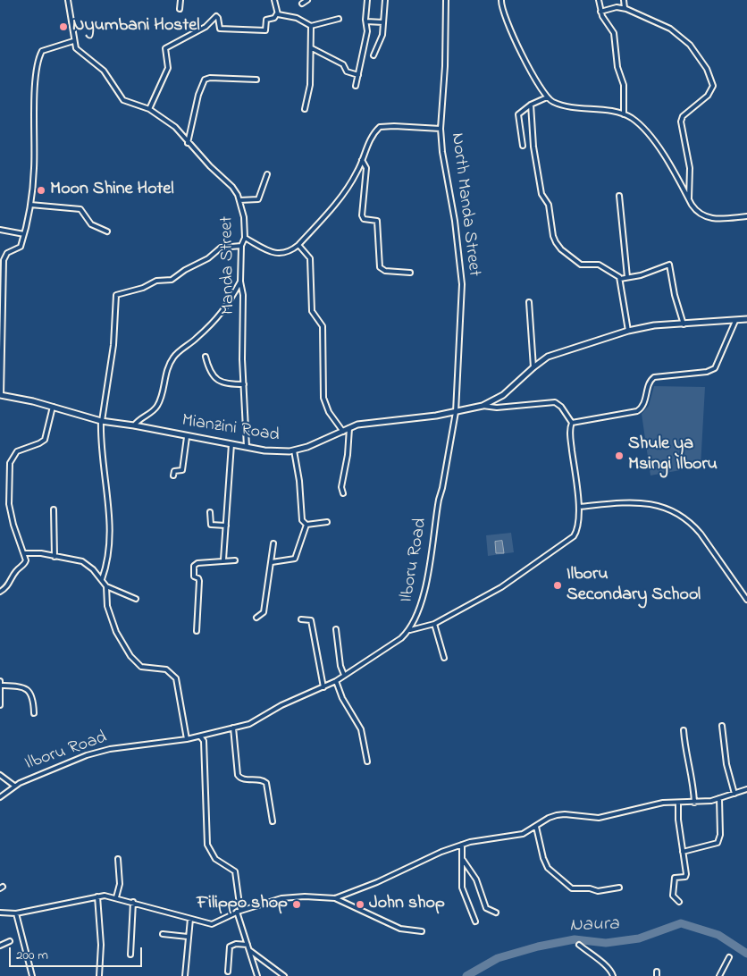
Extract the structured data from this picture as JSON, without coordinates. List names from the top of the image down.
{
  "streets": {
    "street": [
      "North Manda Street",
      "Manda Street",
      "Mianzini Road",
      "Ilboru Road"
    ]
  },
  "crossings": [
    ["North Manda Street", "Mianzini Road"],
    ["North Manda Street", "Ilboru Road"],
    ["Manda Street", "Mianzini Road"],
    ["Mianzini Road", "Ilboru Road"]
  ],
  "water": ["Naura"],
  "places": [
    "Nyumbani Hostel",
    "Moon Shine Hotel",
    "Shule ya Msingi Ilboru",
    "Ilboru Secondary School",
    "Filippo shop",
    "John shop"
  ],
  "scale_bar": "200 m"
}
